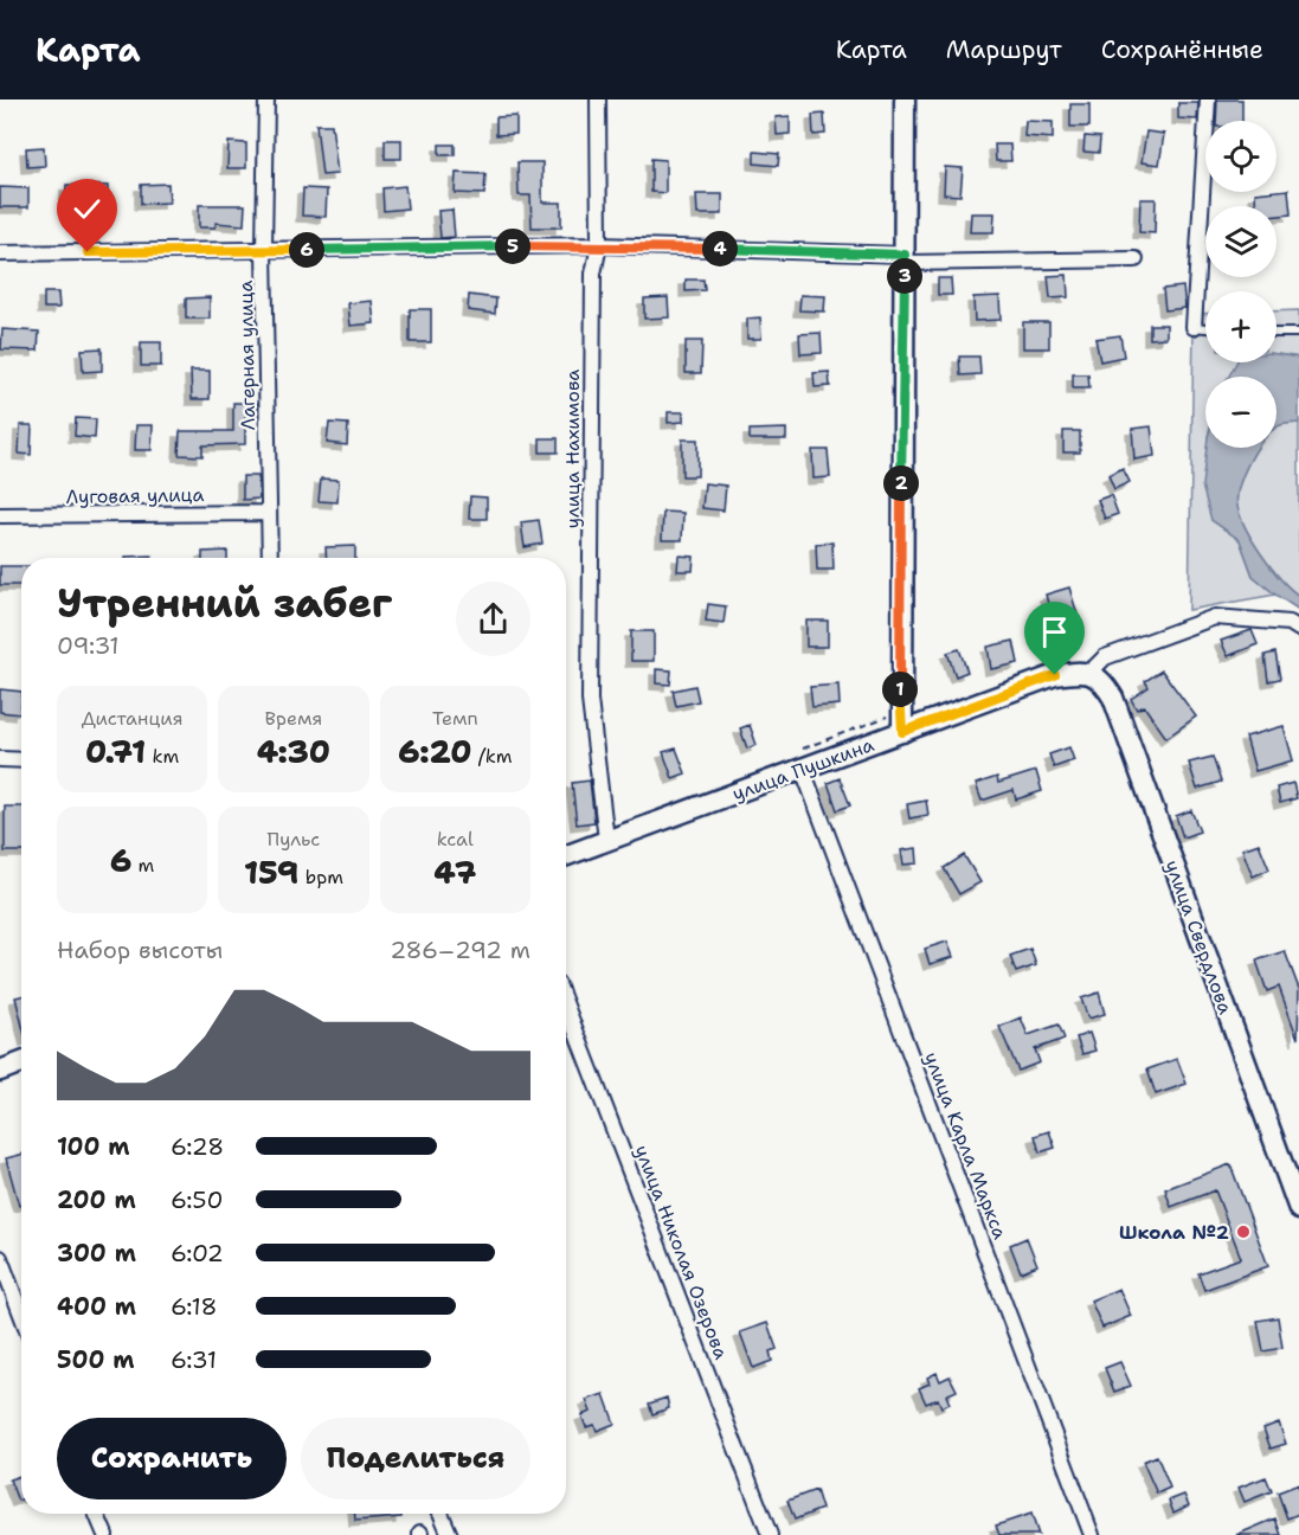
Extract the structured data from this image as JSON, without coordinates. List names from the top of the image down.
{
  "streets": {
    "main road": ["улица Пушкина", "улица Свердлова"],
    "street": [
      "Лагерная улица",
      "улица Нахимова",
      "Луговая улица",
      "улица Карла Маркса",
      "улица Николая Озерова"
    ]
  },
  "crossings": [
    ["Лагерная улица", "Луговая улица"],
    ["улица Нахимова", "улица Пушкина"],
    ["улица Пушкина", "улица Свердлова"],
    ["улица Пушкина", "улица Карла Маркса"]
  ],
  "places": ["Школа №2"],
  "page": {
    "header": "Карта",
    "nav": ["Карта", "Маршрут", "Сохранённые"],
    "map_buttons": ["+", "−"],
    "pins": [
      "5",
      "4",
      "6",
      "3",
      "2",
      "1"
    ],
    "heading": ["Утренний забег", "09:31"],
    "stats": [
      ["Дистанция", "0.71 km"],
      ["Время", "4:30"],
      ["Темп", "6:20 /km"],
      ["6 m"],
      ["Пульс", "159 bpm"],
      ["kcal", "47"]
    ],
    "chart": ["Набор высоты", "286–292 m"],
    "list": [
      {
        "name": "100 m",
        "note": "6:28"
      },
      {
        "name": "200 m",
        "note": "6:50"
      },
      {
        "name": "300 m",
        "note": "6:02"
      },
      {
        "name": "400 m",
        "note": "6:18"
      },
      {
        "name": "500 m",
        "note": "6:31"
      }
    ],
    "buttons": ["Сохранить", "Поделиться"]
  }
}
